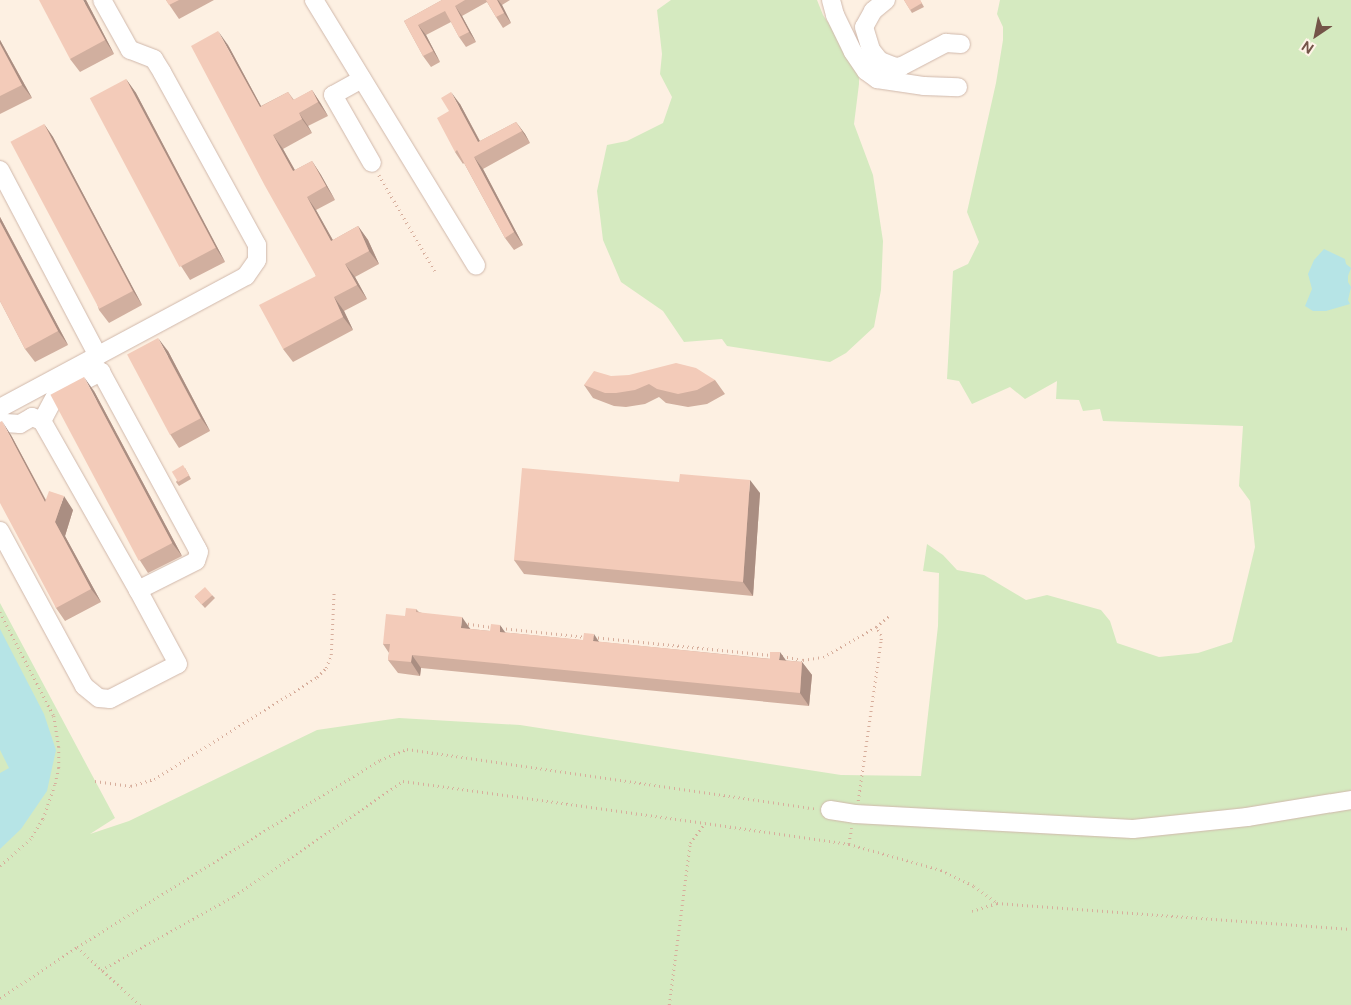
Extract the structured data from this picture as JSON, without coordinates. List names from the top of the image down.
{
  "north": "bottom left"
}
